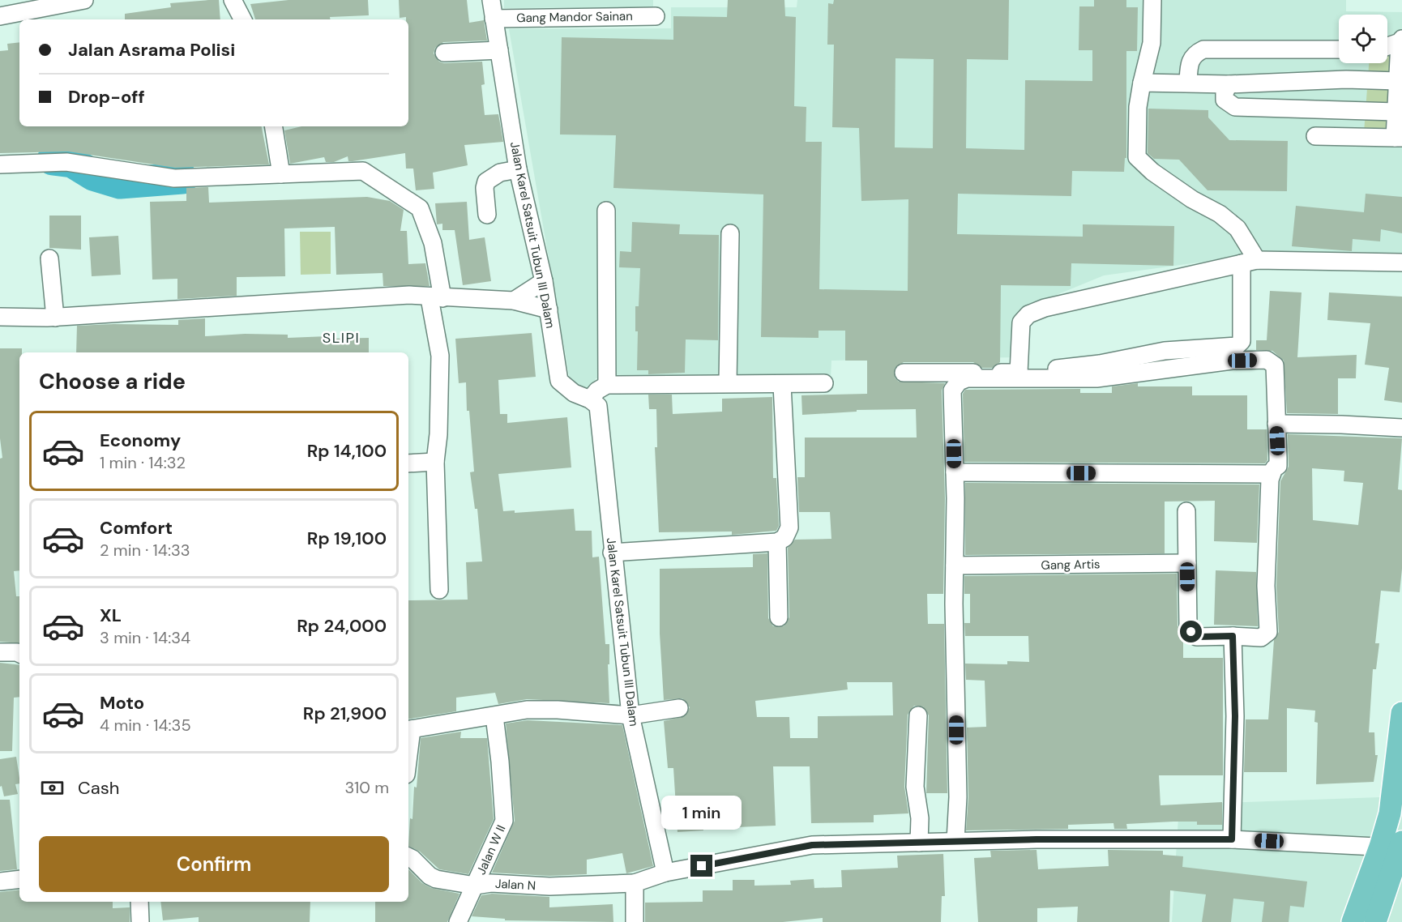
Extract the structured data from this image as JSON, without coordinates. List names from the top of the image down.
{
  "streets": {
    "street": [
      "Gang Mandor Sainan",
      "Jalan Karel Satsuit Tubun III Dalam",
      "Gang Artis",
      "Jalan W II",
      "Jalan N"
    ]
  },
  "crossings": [
    ["Gang Mandor Sainan", "Jalan Karel Satsuit Tubun III Dalam"],
    ["Jalan Karel Satsuit Tubun III Dalam", "Jalan N"],
    ["Jalan W II", "Jalan N"]
  ],
  "districts": ["SLIPI"],
  "page": {
    "banner": ["Jalan Asrama Polisi", "Drop-off"],
    "heading": "Choose a ride",
    "list": [
      {
        "name": "Economy",
        "note": "1 min · 14:32",
        "value": "Rp 14,100"
      },
      {
        "name": "Comfort",
        "note": "2 min · 14:33",
        "value": "Rp 19,100"
      },
      {
        "name": "XL",
        "note": "3 min · 14:34",
        "value": "Rp 24,000"
      },
      {
        "name": "Moto",
        "note": "4 min · 14:35",
        "value": "Rp 21,900"
      }
    ],
    "pay": ["Cash", "310 m"],
    "bubble": "1 min",
    "buttons": "Confirm"
  }
}
